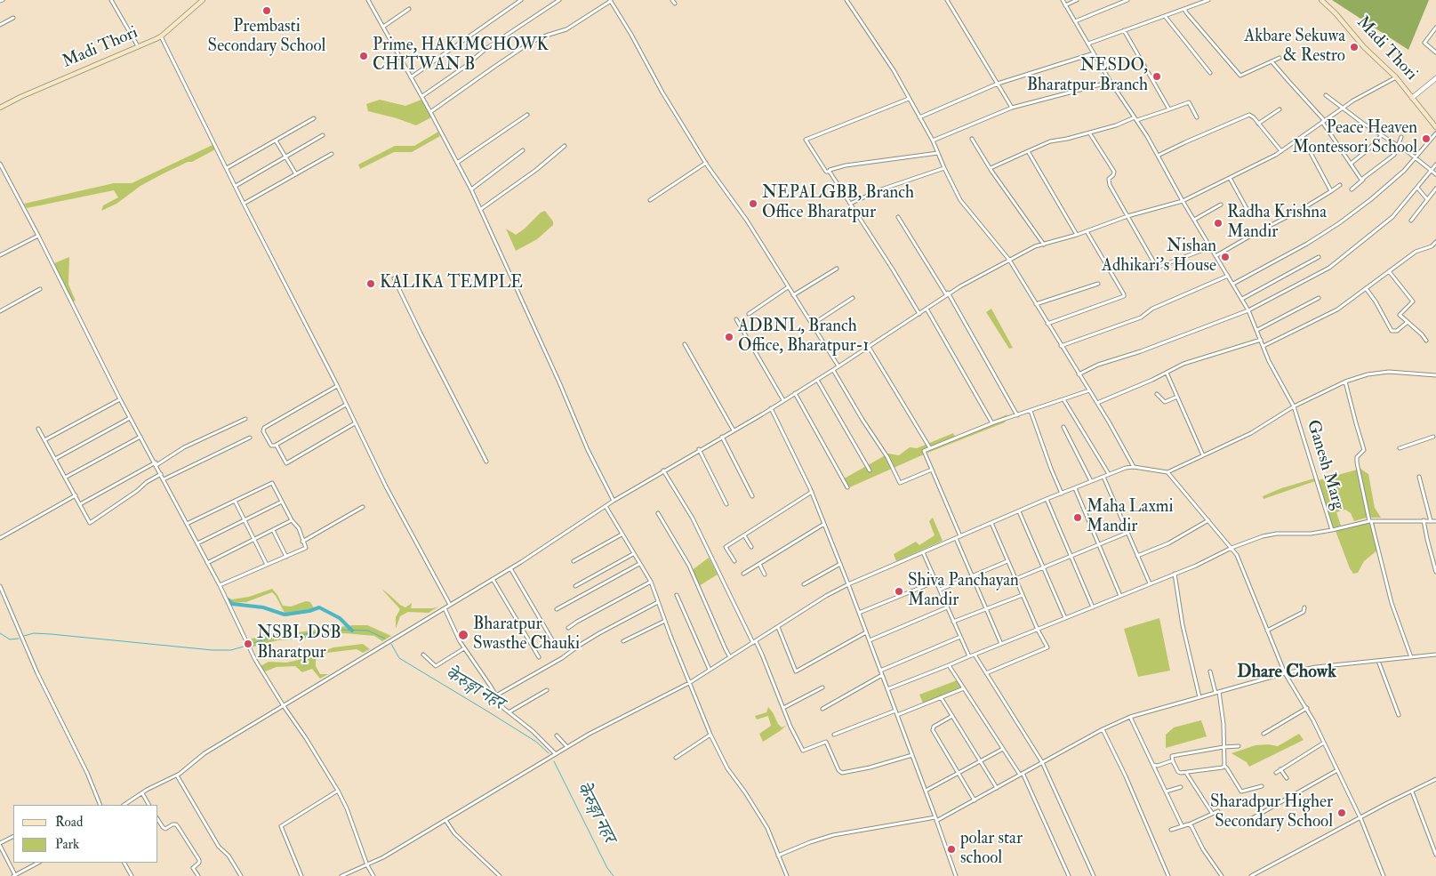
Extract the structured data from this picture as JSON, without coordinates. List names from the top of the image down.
{
  "streets": {
    "main road": ["Madi Thori"],
    "street": ["Ganesh Marg"]
  },
  "districts": ["Dhare Chowk"],
  "water": ["केरुङ्गा नहर", "केेरुङ्गा नहर"],
  "places": [
    "Prembasti Secondary School",
    "Akbare Sekuwa & Restro",
    "Prime, HAKIMCHOWK CHITWAN B",
    "NESDO, Bharatpur Branch",
    "Peace Heaven Montessori School",
    "NEPALGBB, Branch Office Bharatpur",
    "Radha Krishna Mandir",
    "Nishan Adhikari's House",
    "KALIKA TEMPLE",
    "ADBNL, Branch Office, Bharatpur-1",
    "Maha Laxmi Mandir",
    "Shiva Panchayan Mandir",
    "Bharatpur Swasthe Chauki",
    "NSBI, DSB Bharatpur",
    "Sharadpur Higher Secondary School",
    "polar star school"
  ],
  "legend": ["Road", "Park"]
}
